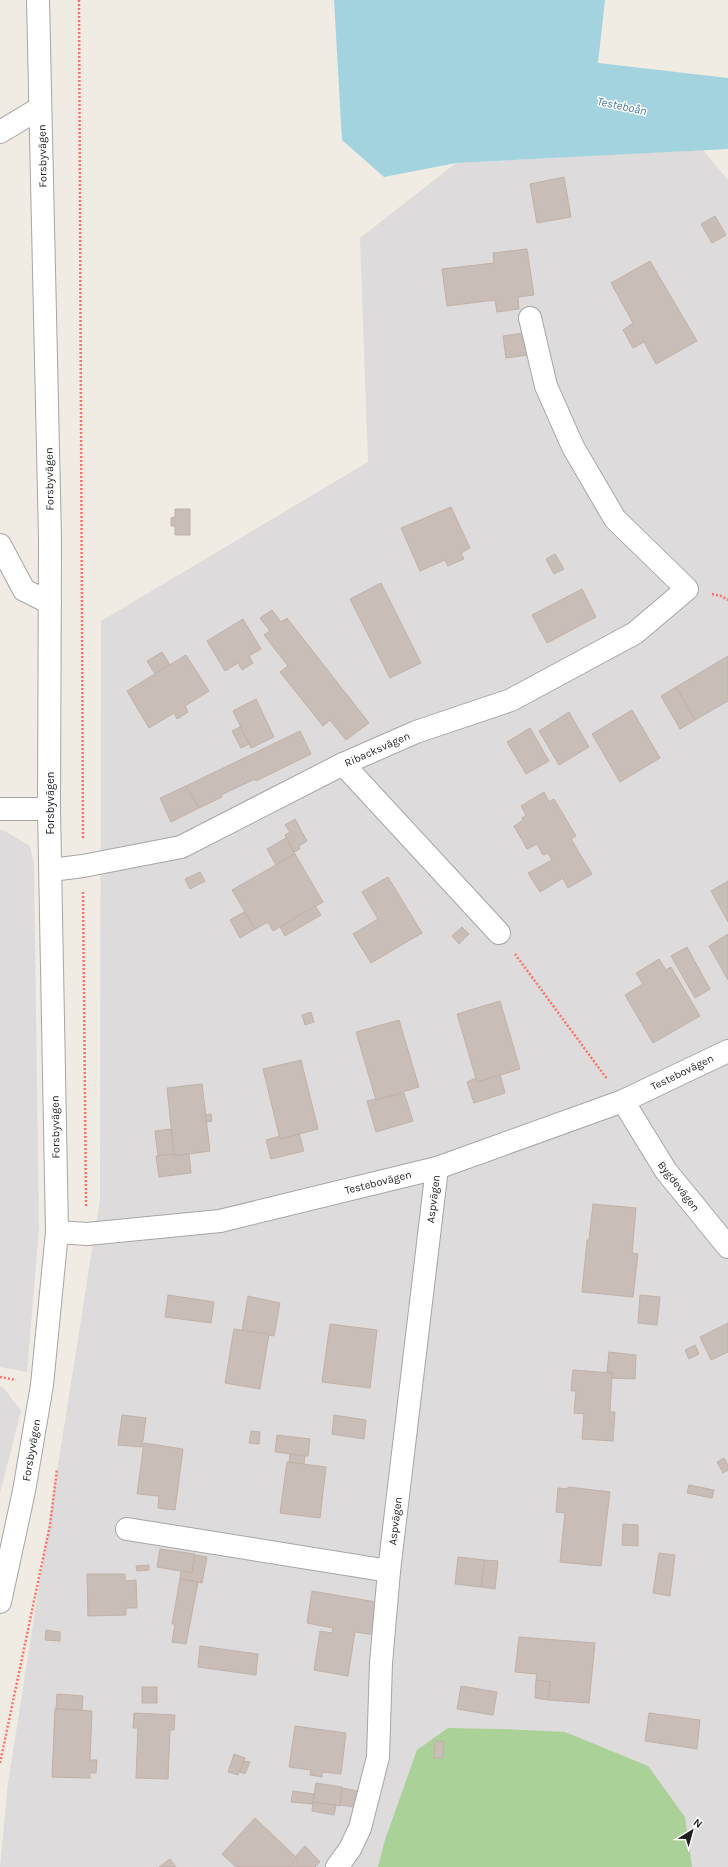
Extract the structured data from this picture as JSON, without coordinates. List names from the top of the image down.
{
  "streets": {
    "street": [
      "Forsbyvägen",
      "Ribacksvägen",
      "Testebovägen",
      "Bygdevägen",
      "Aspvägen"
    ]
  },
  "crossings": [
    ["Forsbyvägen", "Ribacksvägen"],
    ["Forsbyvägen", "Testebovägen"],
    ["Testebovägen", "Bygdevägen"],
    ["Testebovägen", "Aspvägen"]
  ],
  "water": ["Testeboån"],
  "north": "top right"
}
